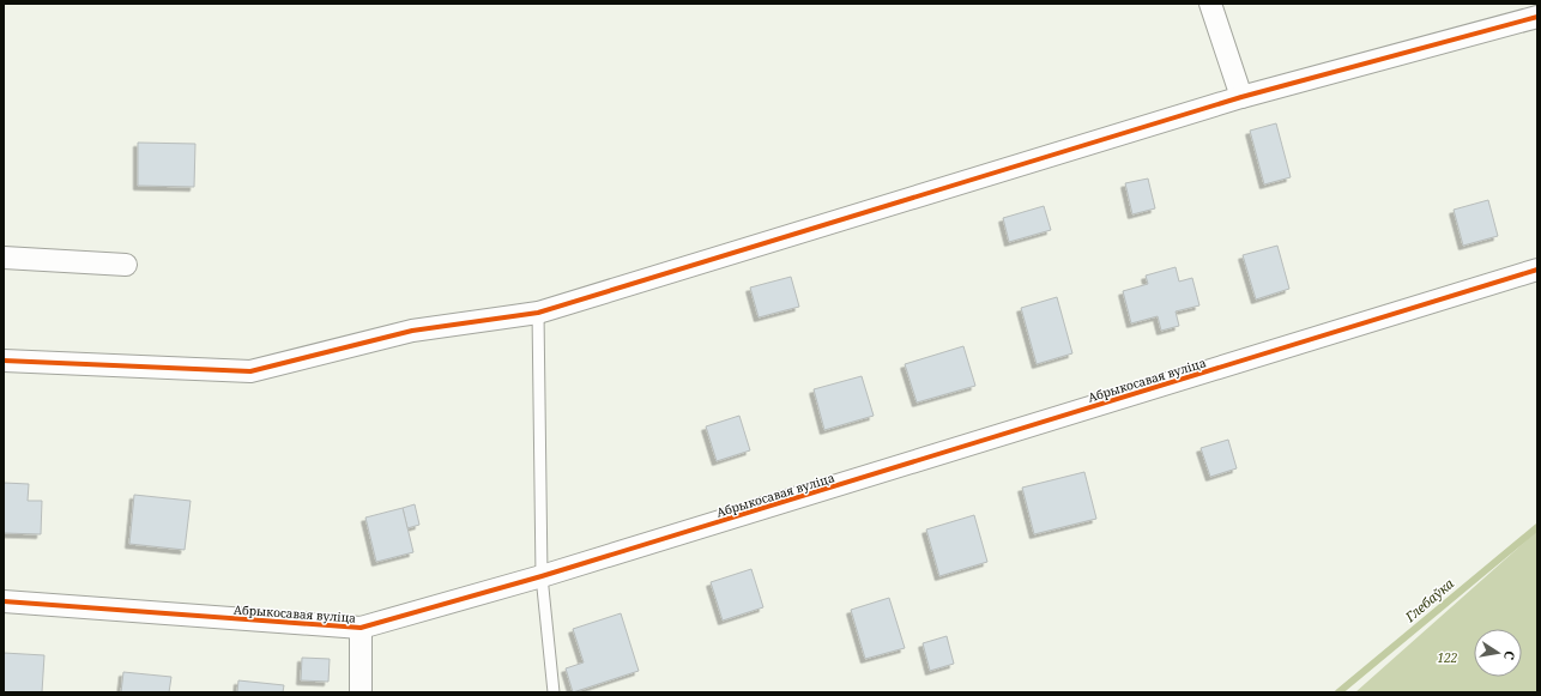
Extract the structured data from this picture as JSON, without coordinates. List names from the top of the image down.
{
  "streets": {
    "street": ["Абрыкосавая вуліца"]
  },
  "water": ["Глебаўка"],
  "parks": ["122"],
  "north": "right"
}
